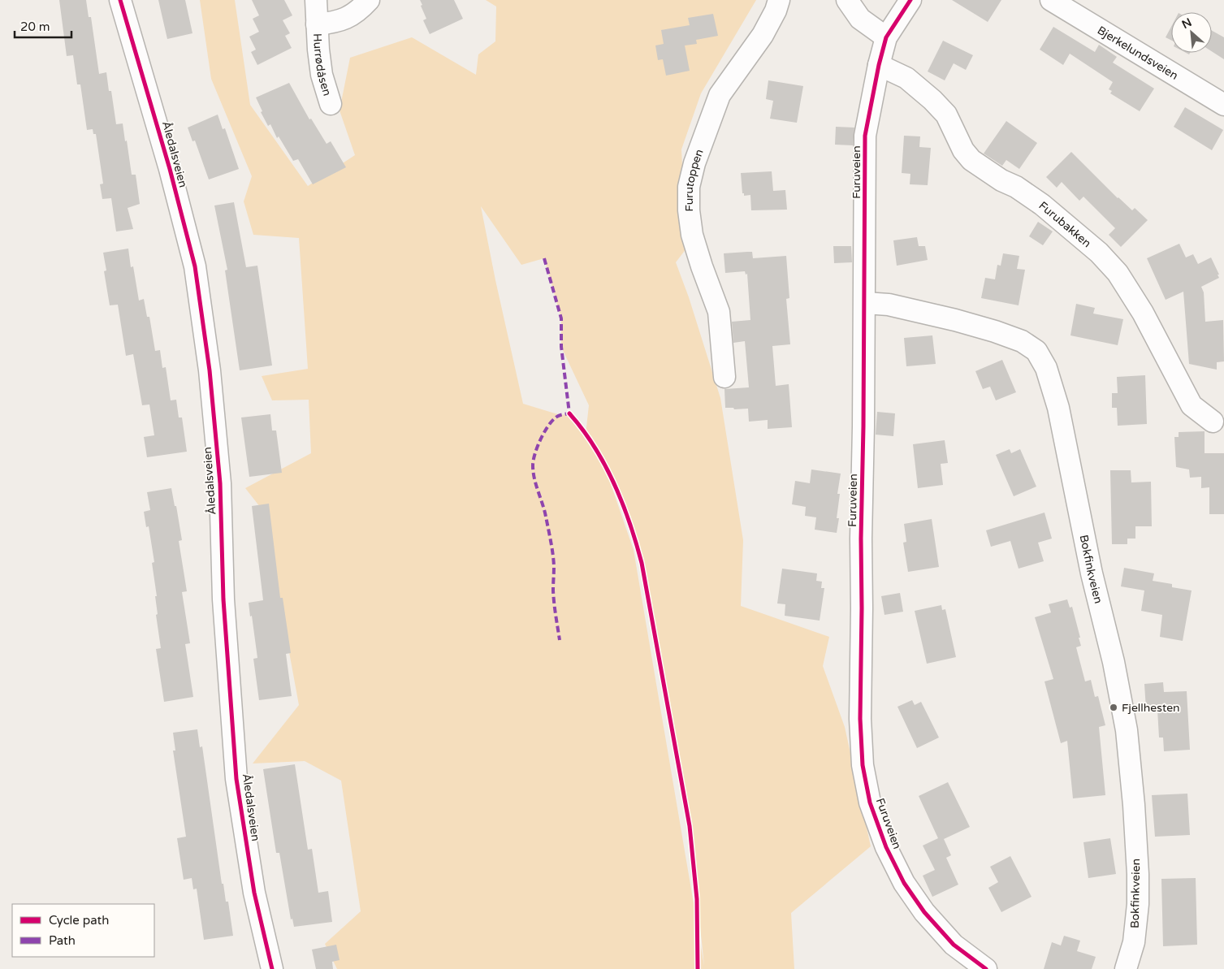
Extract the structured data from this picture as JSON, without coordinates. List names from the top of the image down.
{
  "streets": {
    "street": [
      "Bjerkelundsveien",
      "Hurrødåsen",
      "Åledalsveien",
      "Furuveien",
      "Furutoppen",
      "Furubakken",
      "Bokfinkveien"
    ]
  },
  "crossings": [
    ["Furuveien", "Furubakken"],
    ["Furuveien", "Bokfinkveien"]
  ],
  "places": ["Fjellhesten"],
  "legend": ["Cycle path", "Path"],
  "scale_bar": "20 m",
  "north": "top left"
}
